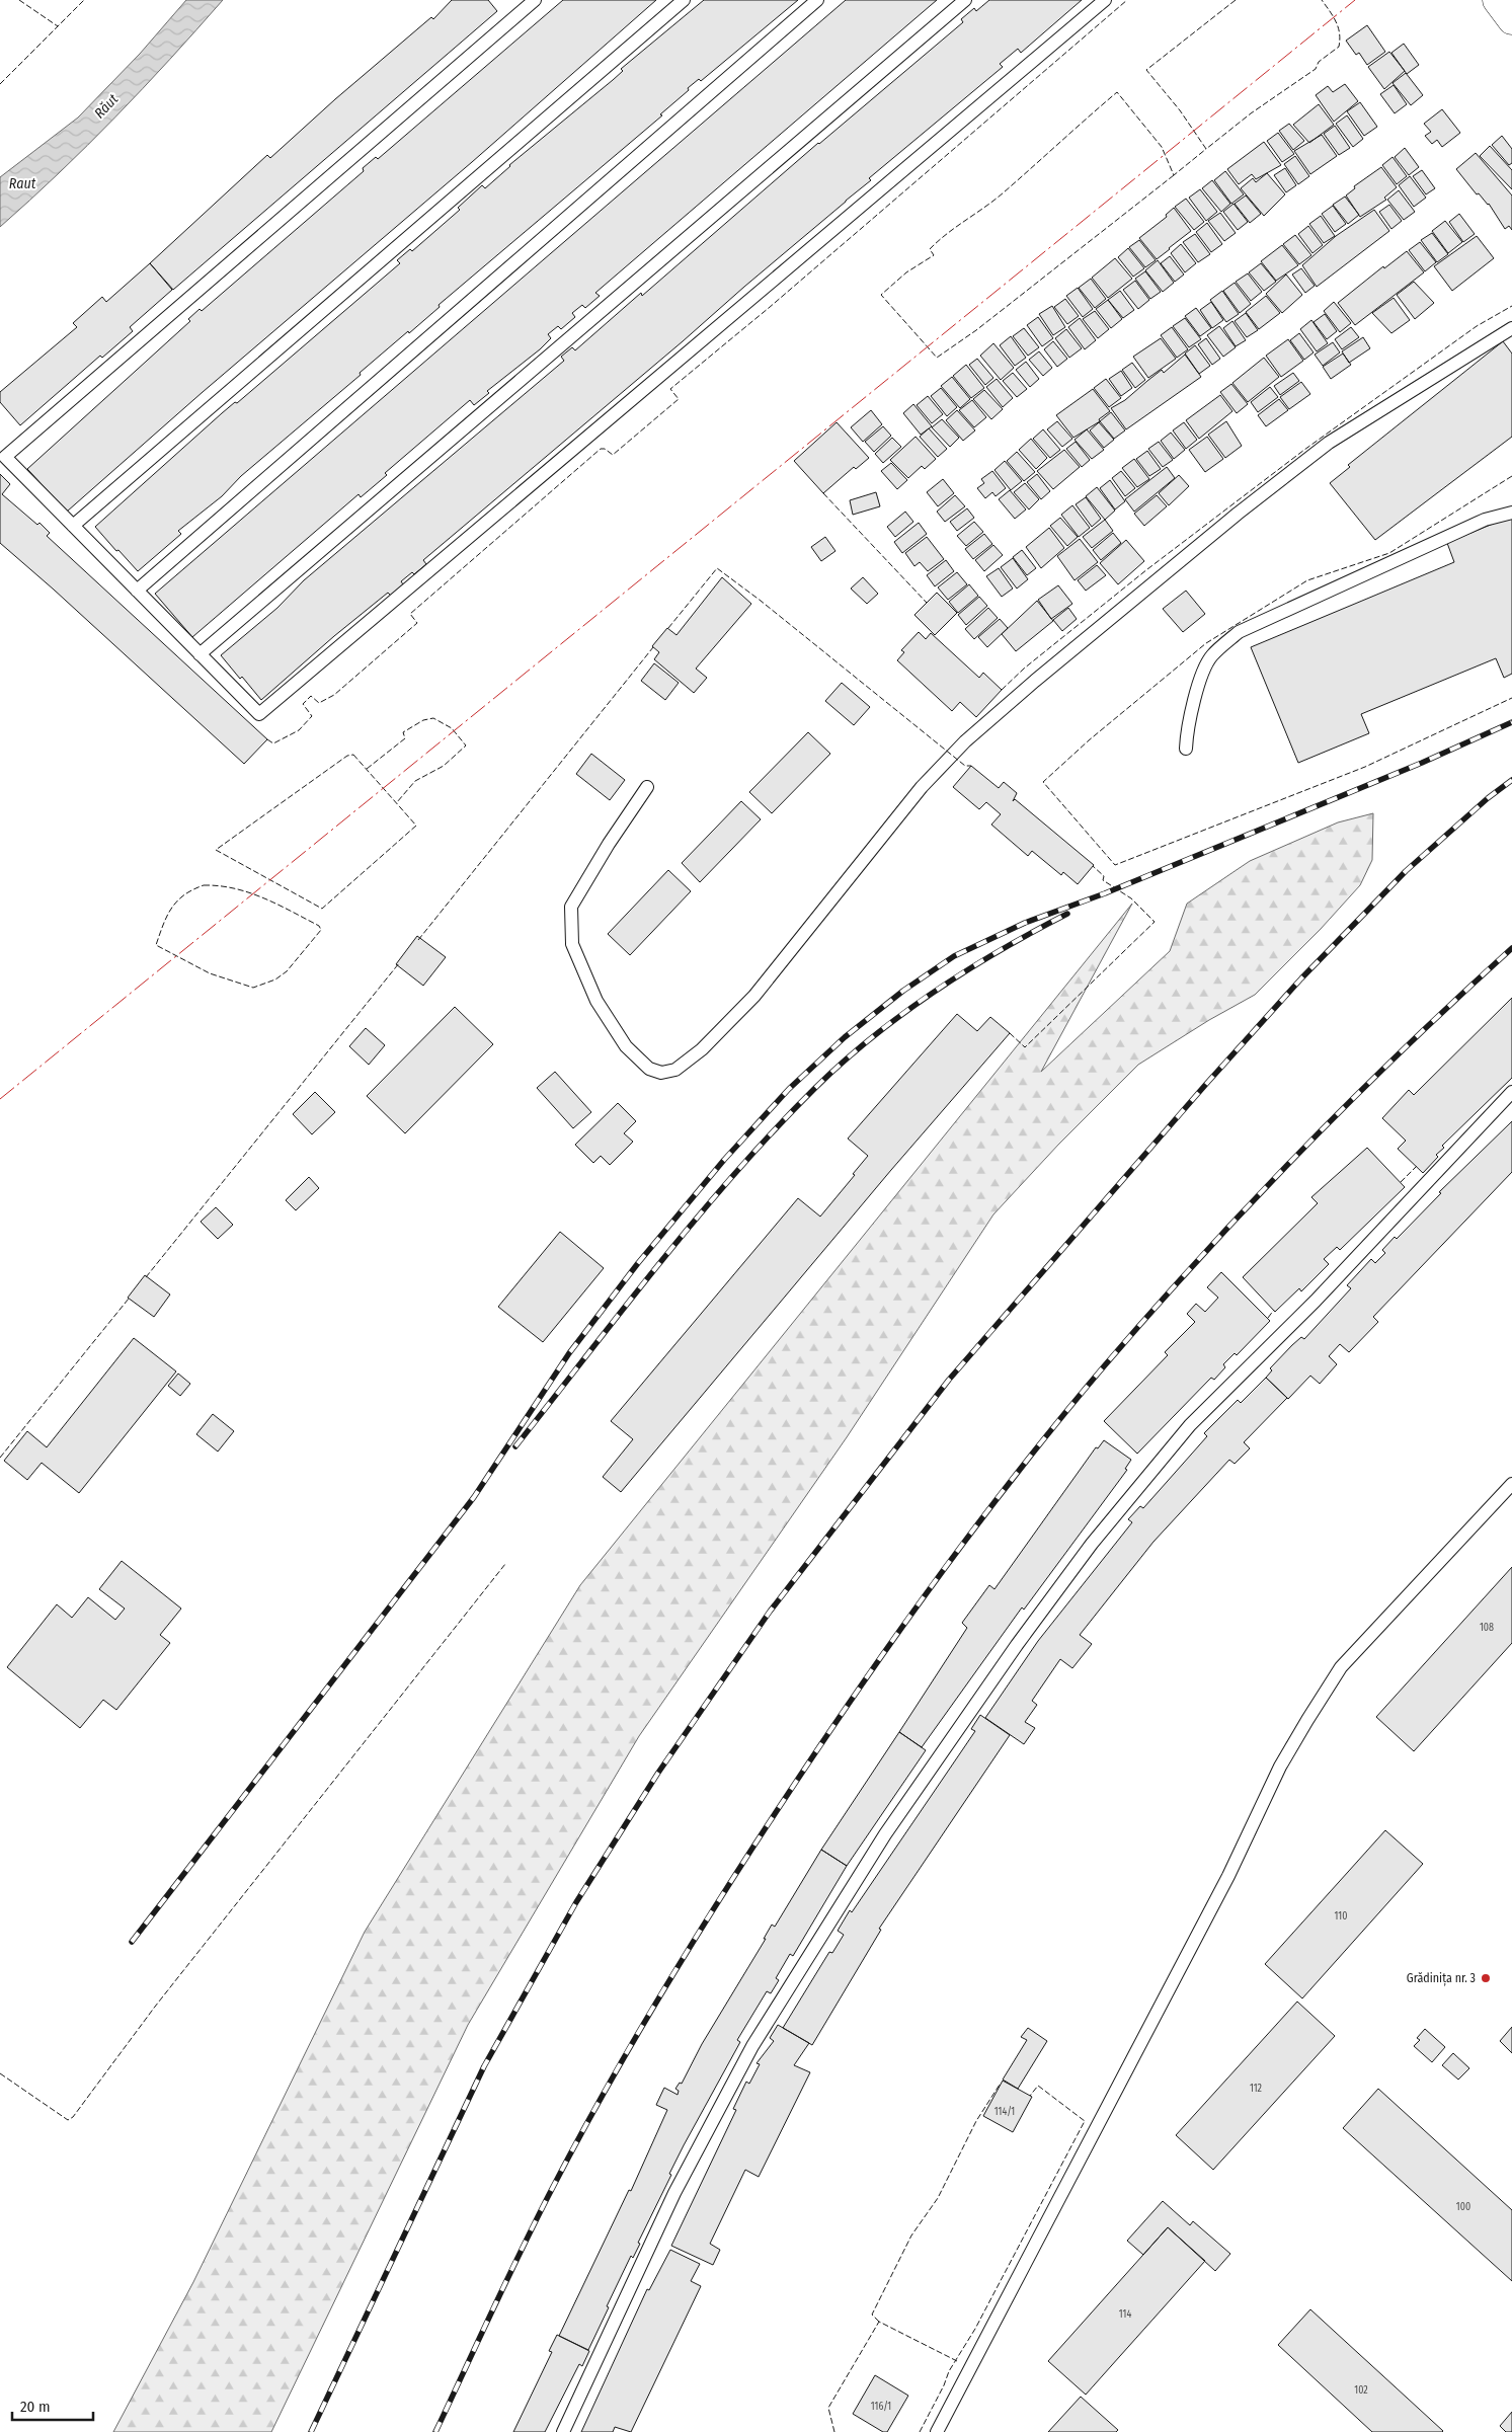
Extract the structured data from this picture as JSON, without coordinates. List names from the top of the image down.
{
  "water": ["Răut", "Raut"],
  "places": ["Grădinița nr. 3"],
  "house_numbers": [
    "108",
    "110",
    "112",
    "114/1",
    "100",
    "114",
    "102",
    "116/1"
  ],
  "scale_bar": "20 m"
}
